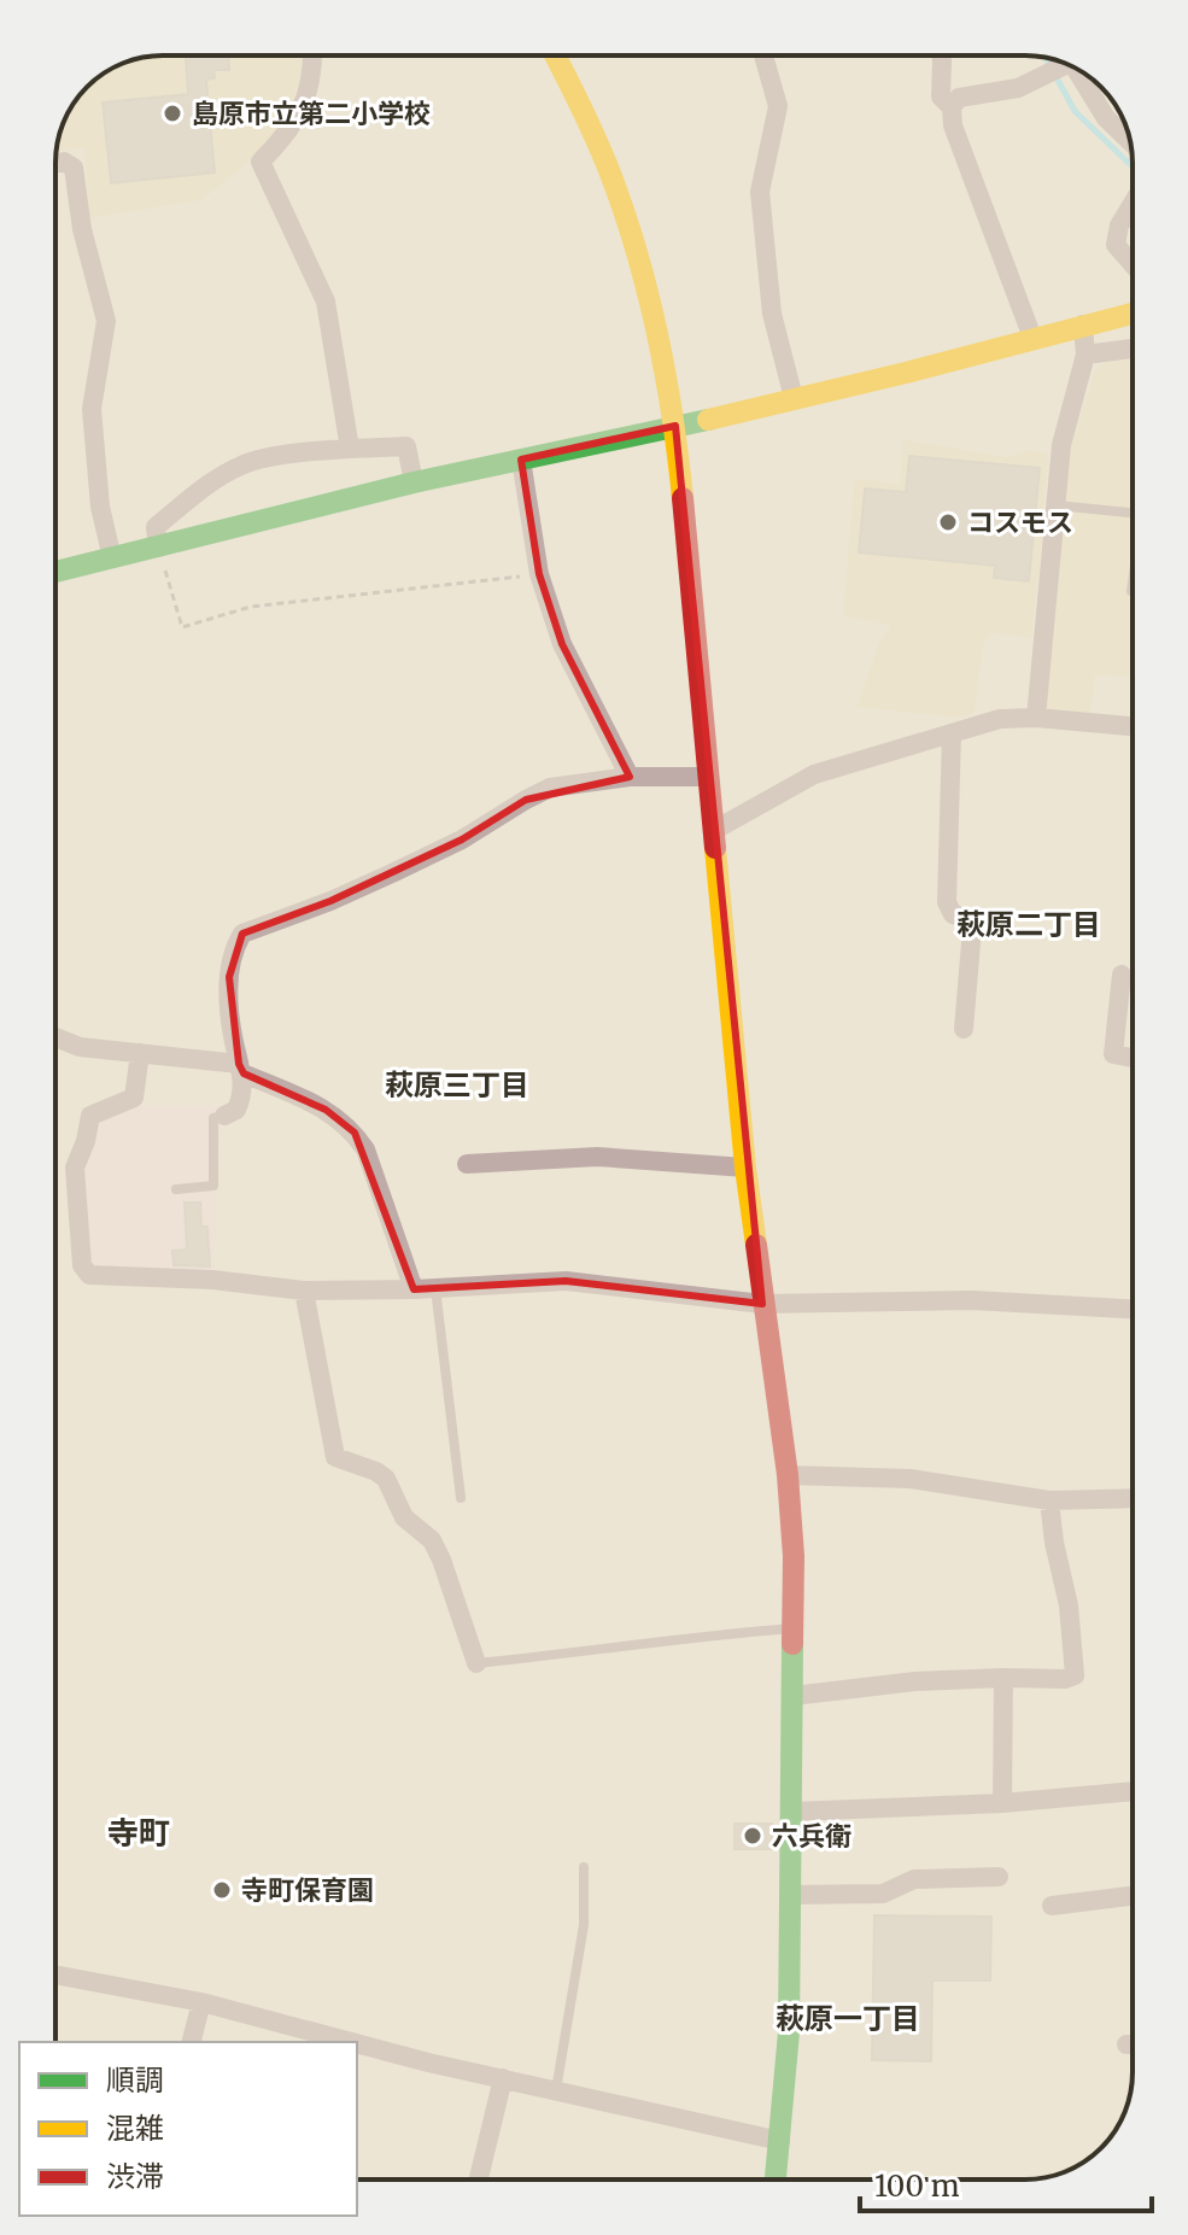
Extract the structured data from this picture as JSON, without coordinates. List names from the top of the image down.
{
  "districts": [
    "萩原二丁目",
    "萩原三丁目",
    "寺町",
    "萩原一丁目"
  ],
  "places": [
    "島原市立第二小学校",
    "コスモス",
    "六兵衛",
    "寺町保育園"
  ],
  "legend": ["順調", "混雑", "渋滞"],
  "scale_bar": "100 m"
}
